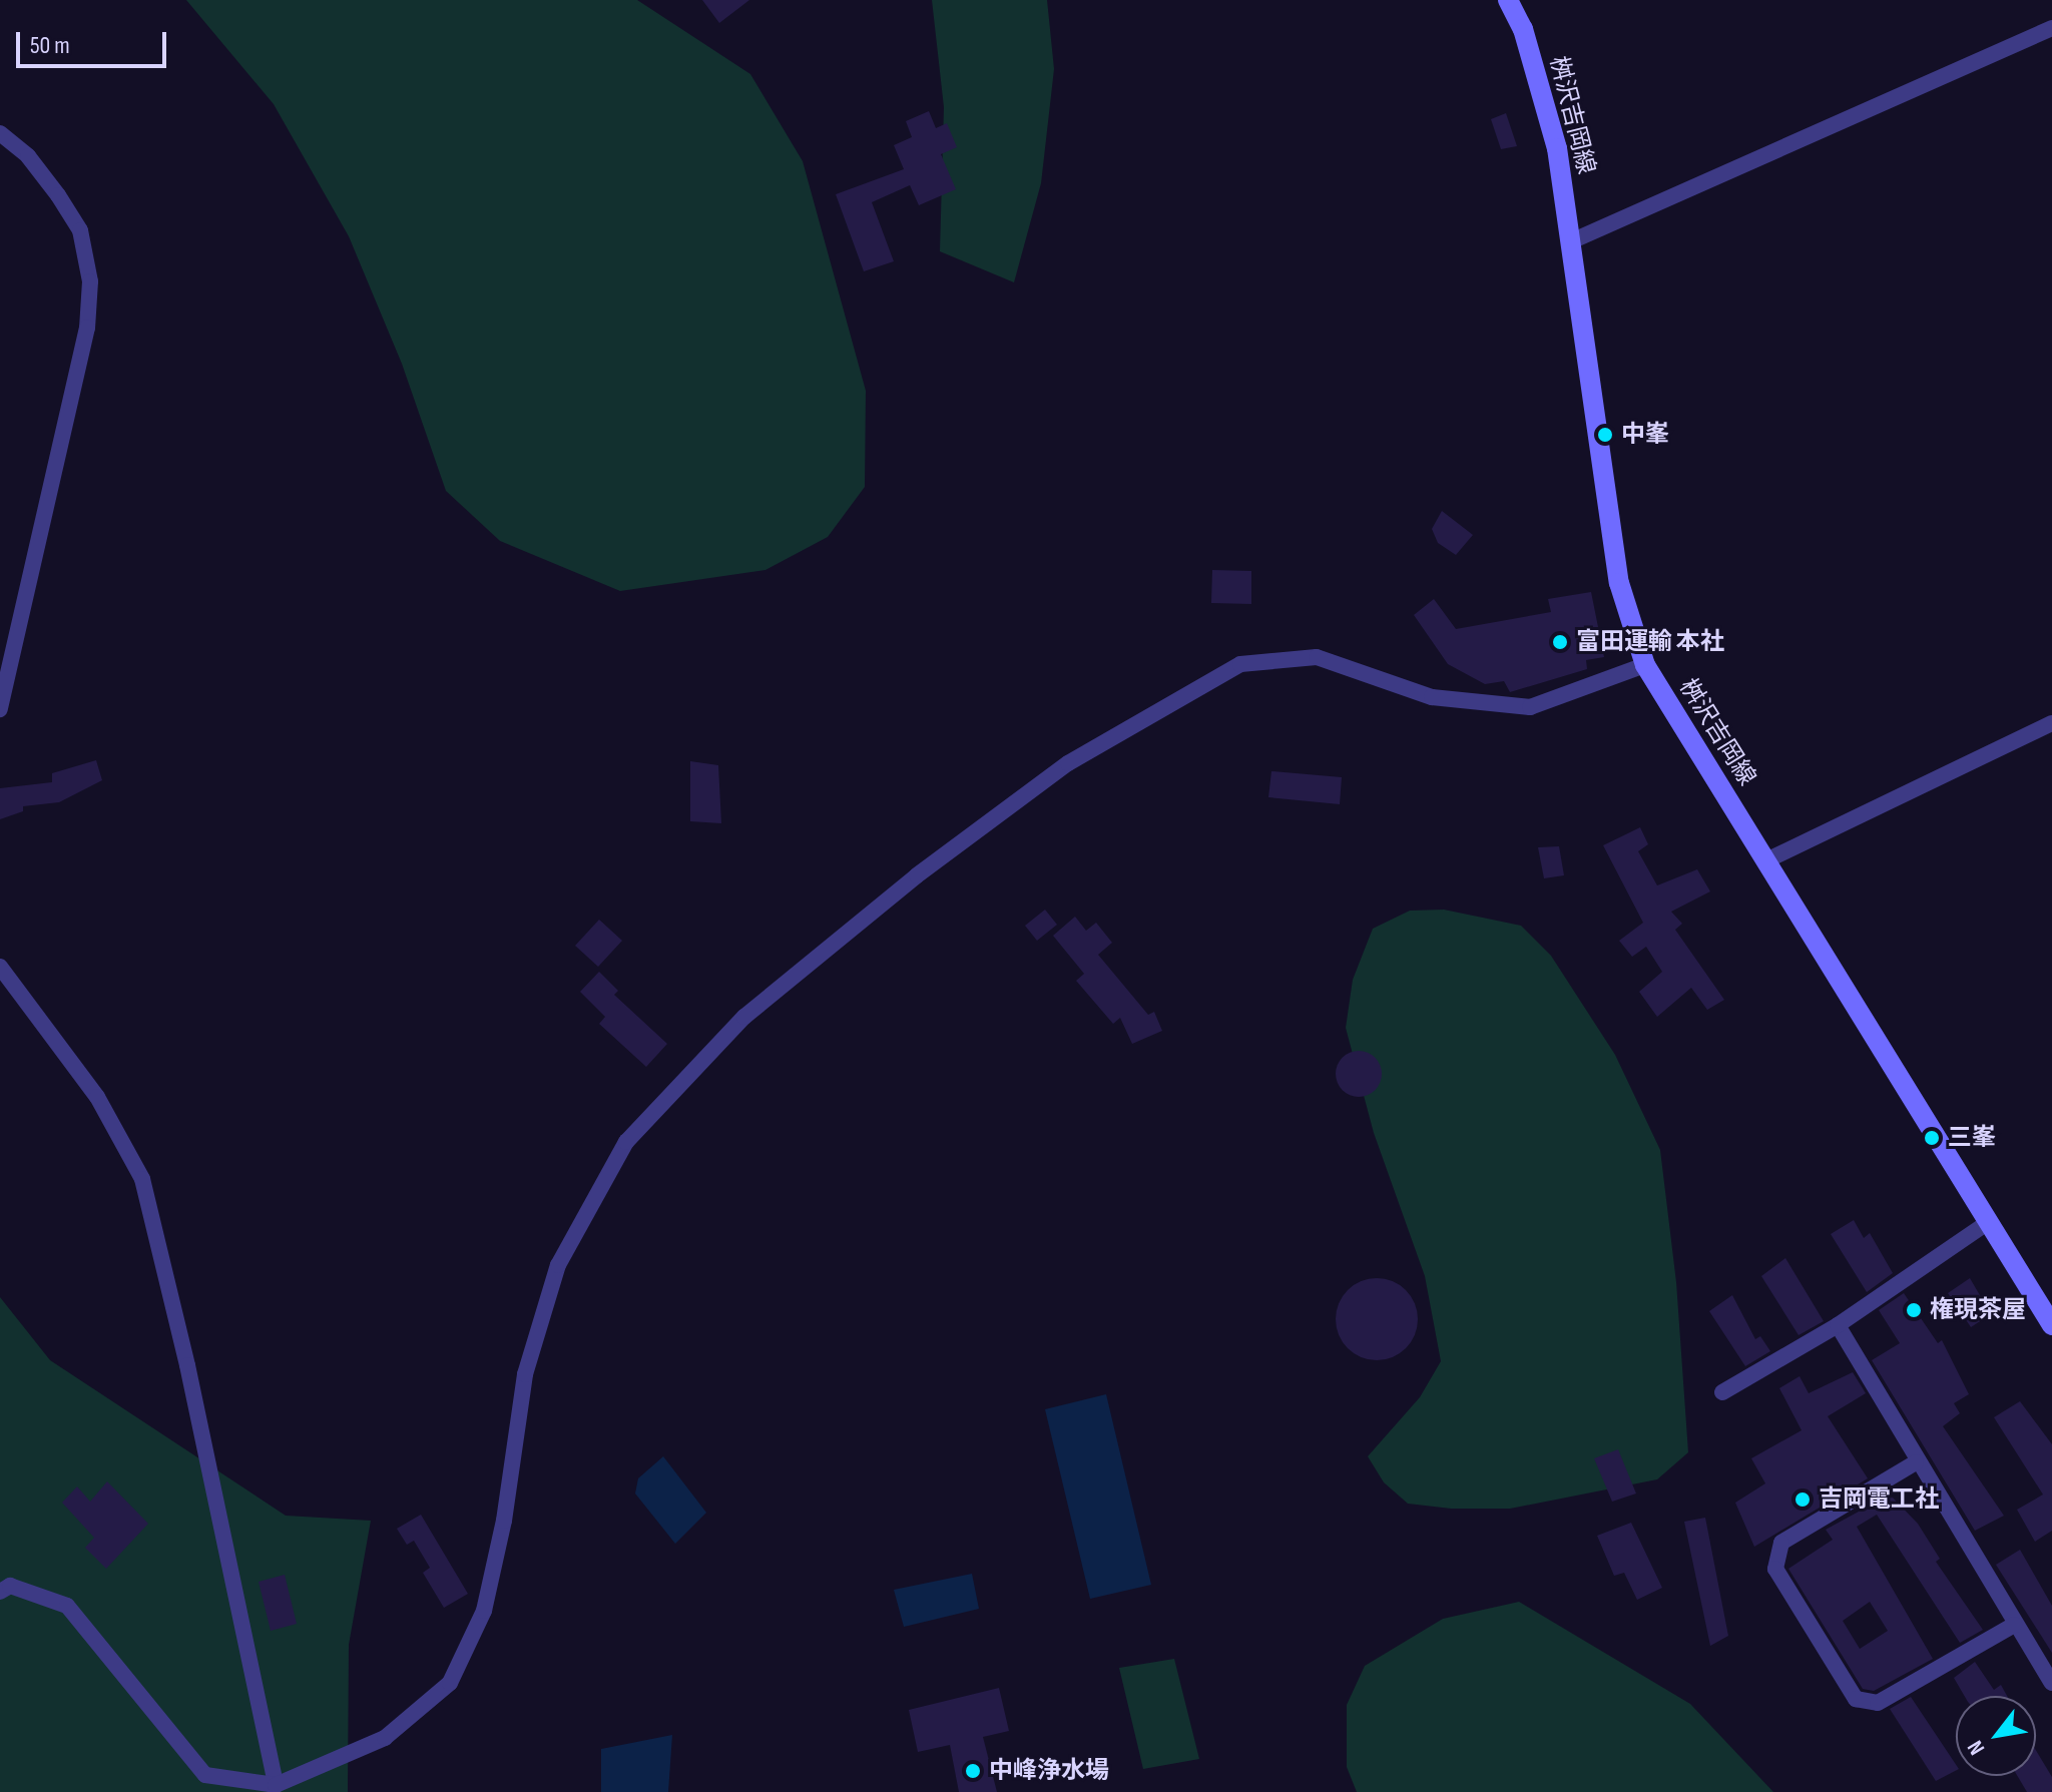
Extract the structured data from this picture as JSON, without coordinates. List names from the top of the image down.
{
  "streets": {
    "main road": ["桝沢吉岡線"]
  },
  "places": [
    "中峯",
    "富田運輸 本社",
    "三峯",
    "権現茶屋",
    "吉岡電工社",
    "中峰浄水場"
  ],
  "scale_bar": "50 m",
  "north": "bottom left"
}
